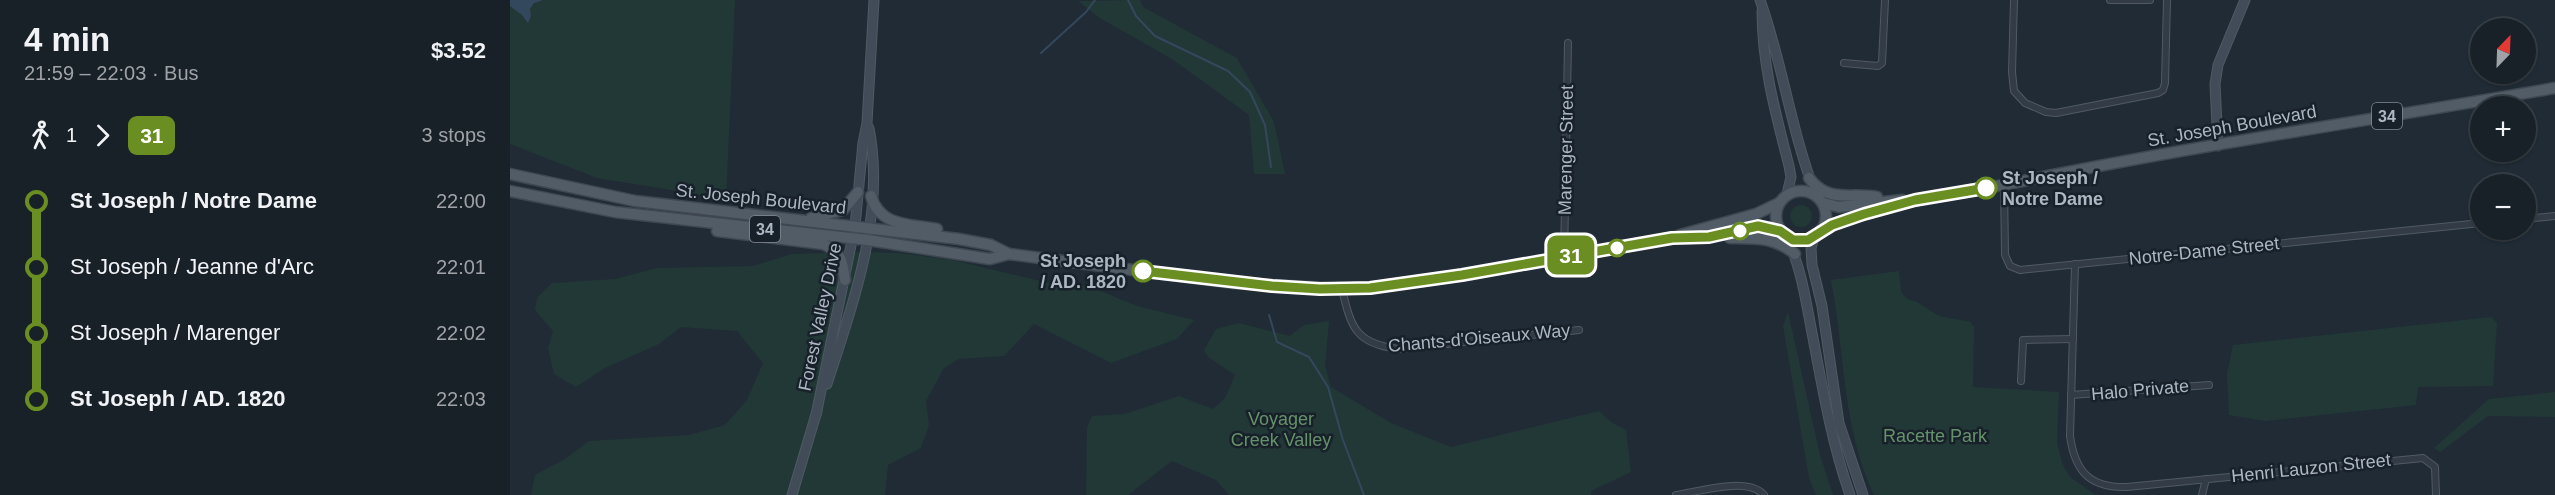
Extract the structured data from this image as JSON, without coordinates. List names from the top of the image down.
{
  "streets": {
    "main road": ["34", "St. Joseph Boulevard"],
    "street": [
      "Marenger Street",
      "Notre-Dame Street",
      "Forest Valley Drive",
      "Chants-d'Oiseaux Way",
      "Halo Private",
      "Henri Lauzon Street"
    ]
  },
  "crossings": [
    ["34", "St. Joseph Boulevard"],
    ["St. Joseph Boulevard", "Marenger Street"],
    ["St. Joseph Boulevard", "Notre-Dame Street"],
    ["St. Joseph Boulevard", "Forest Valley Drive"],
    ["St. Joseph Boulevard", "Chants-d'Oiseaux Way"],
    ["Notre-Dame Street", "Henri Lauzon Street"],
    ["Halo Private", "Henri Lauzon Street"]
  ],
  "parks": ["Voyager Creek Valley", "Racette Park"],
  "places": ["St Joseph / Notre Dame", "St Joseph / AD. 1820"],
  "lines": ["bus line 31"],
  "north": "top right",
  "page": {
    "heading": ["4 min", "21:59 – 22:03 · Bus", "$3.52"],
    "on_map": "31",
    "map_buttons": ["+", "−"],
    "legs": ["1", "31", "3 stops"],
    "list": [
      {
        "name": "St Joseph / Notre Dame",
        "value": "22:00"
      },
      {
        "name": "St Joseph / Jeanne d'Arc",
        "value": "22:01"
      },
      {
        "name": "St Joseph / Marenger",
        "value": "22:02"
      },
      {
        "name": "St Joseph / AD. 1820",
        "value": "22:03"
      }
    ]
  }
}
